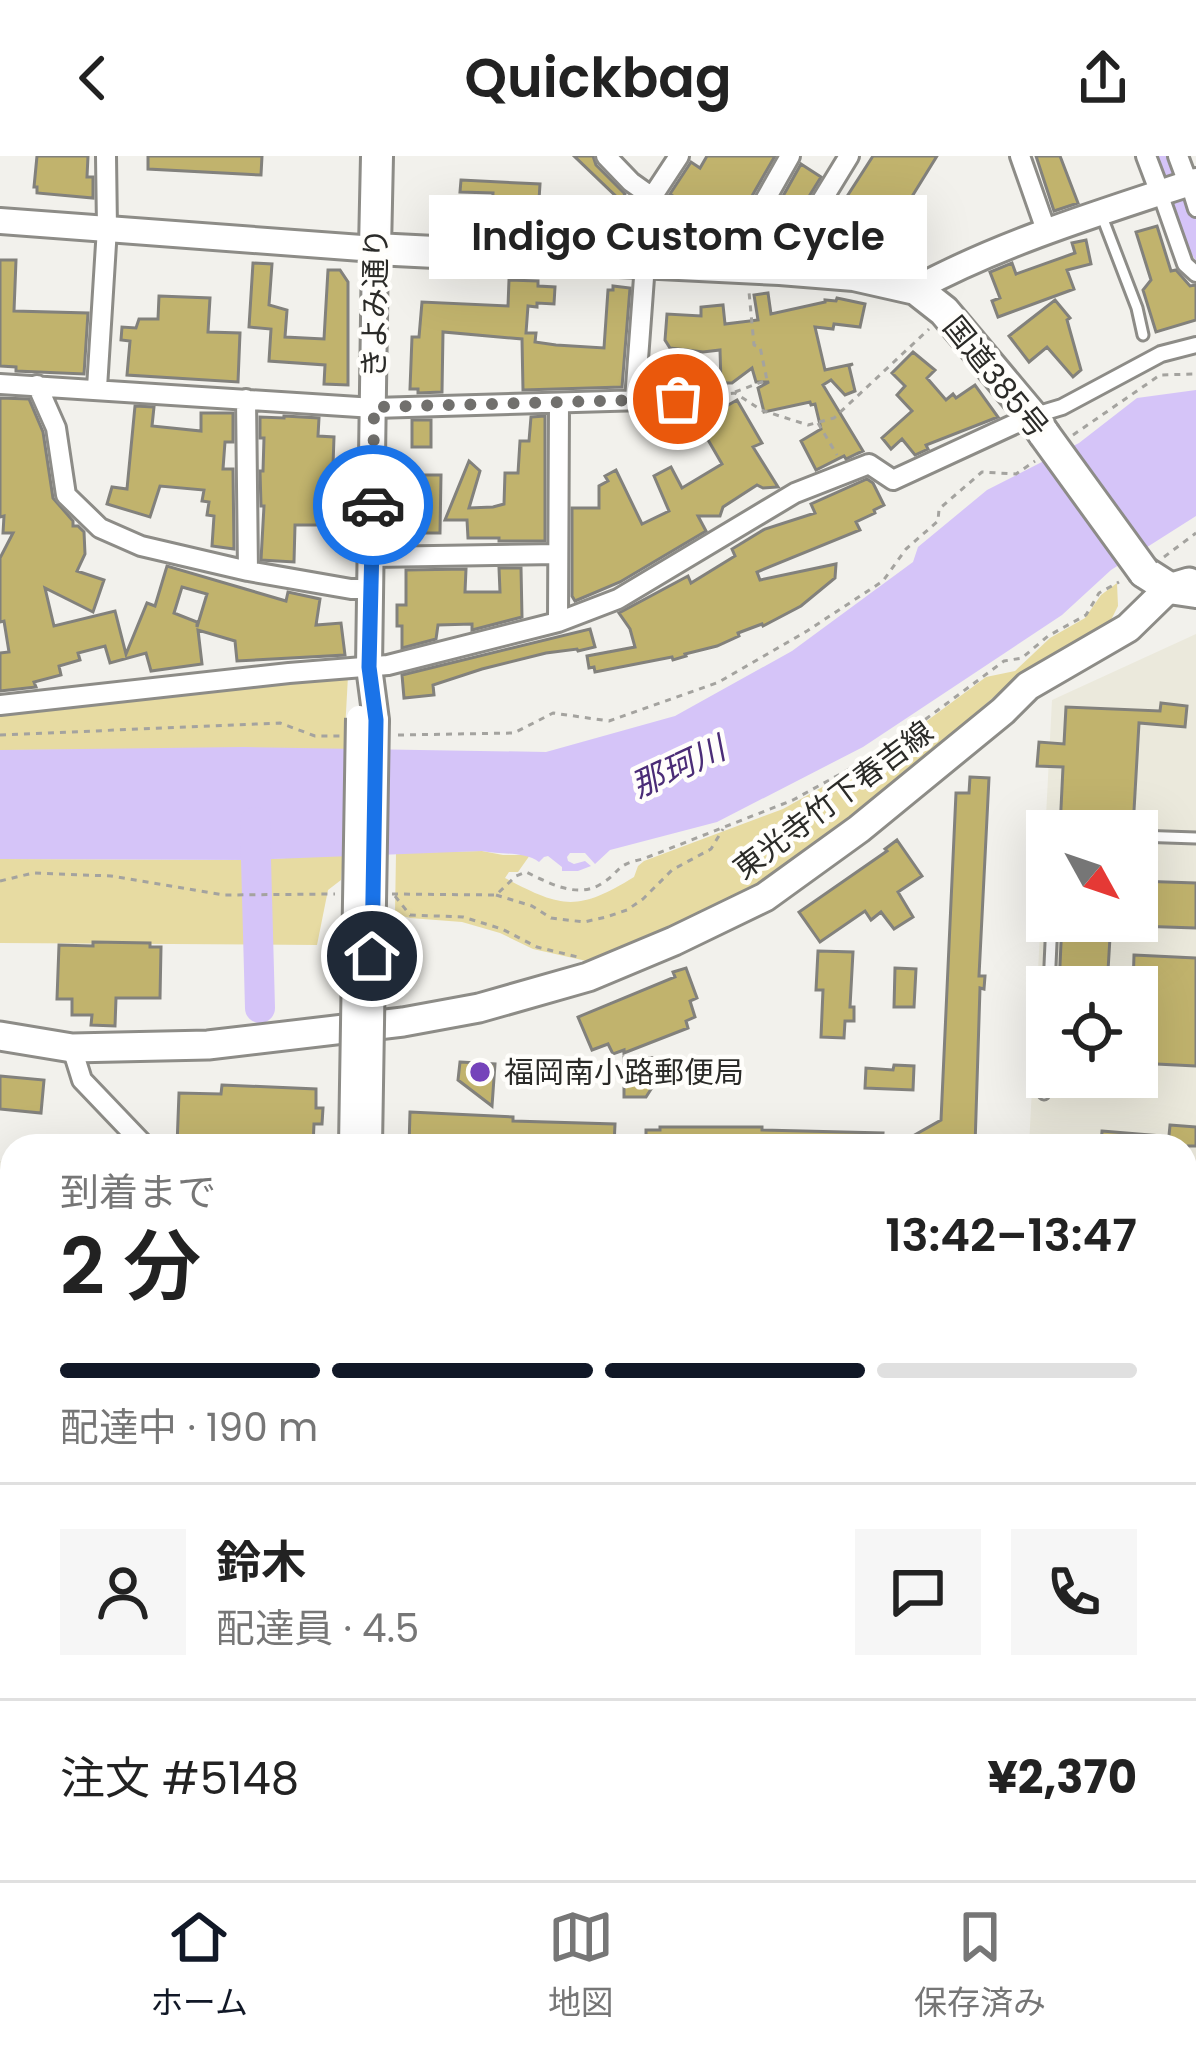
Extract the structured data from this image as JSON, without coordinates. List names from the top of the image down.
{
  "streets": {
    "highway": ["きよみ通り", "国道385号"],
    "main road": ["東光寺竹下春吉線"]
  },
  "crossings": [
    ["国道385号", "東光寺竹下春吉線"]
  ],
  "water": ["那珂川"],
  "places": ["Indigo Custom Cycle", "福岡南小路郵便局"],
  "north": "bottom right",
  "page": {
    "header": "Quickbag",
    "bubble": "Indigo Custom Cycle",
    "heading": ["2 分", "到着まで", "13:42–13:47"],
    "panel": [
      "鈴木",
      "配達員 · 4.5",
      "注文 #5148",
      "¥2,370"
    ],
    "bar": "配達中 · 190 m",
    "tabs": ["ホーム", "地図", "保存済み"]
  }
}
